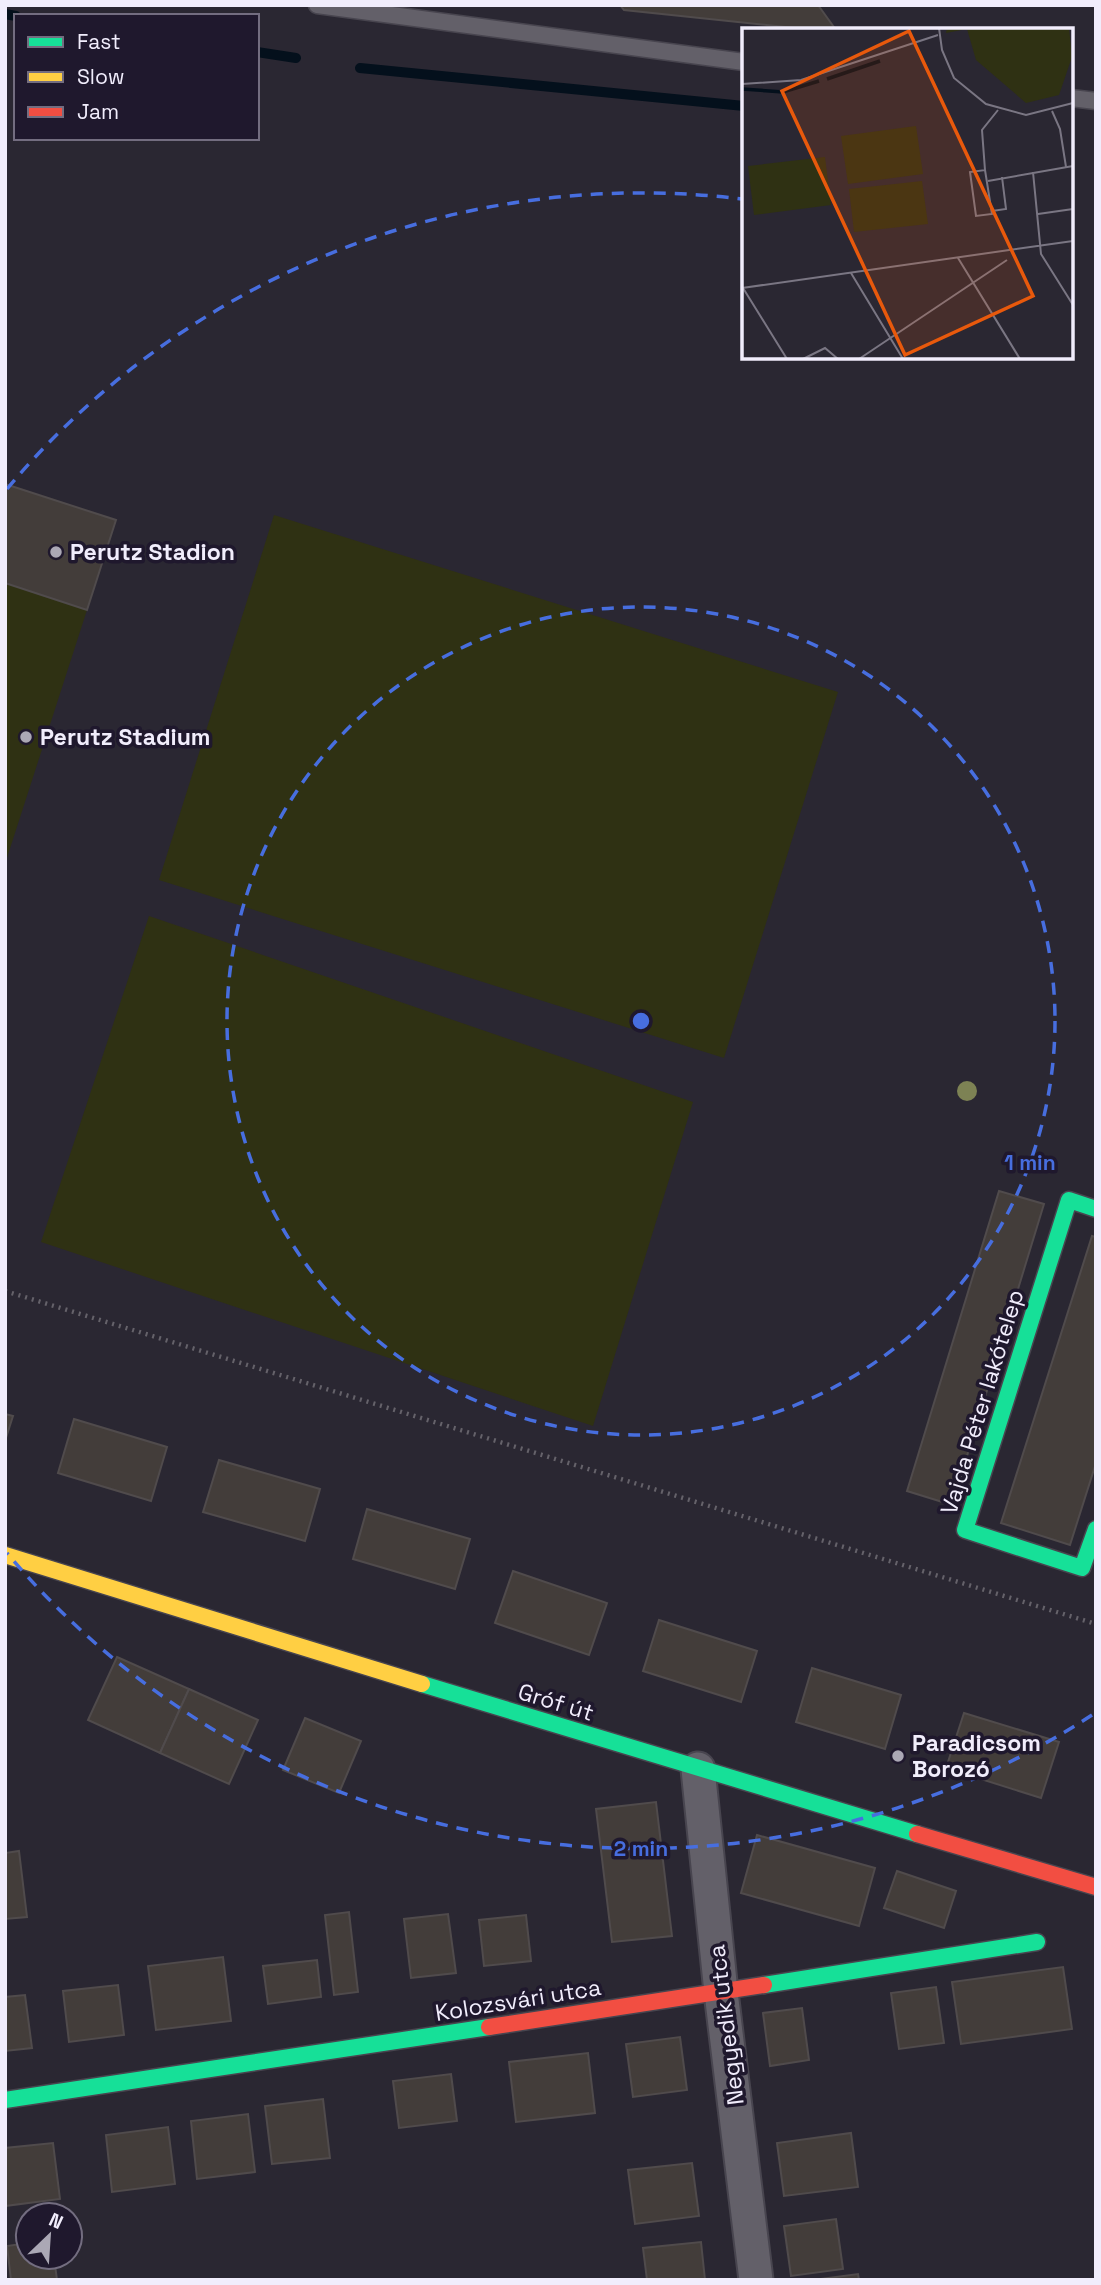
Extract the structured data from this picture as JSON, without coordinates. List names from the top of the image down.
{
  "streets": {
    "street": [
      "Vajda Péter lakótelep",
      "Gróf út",
      "Kolozsvári utca",
      "Negyedik utca"
    ]
  },
  "crossings": [
    ["Gróf út", "Negyedik utca"],
    ["Kolozsvári utca", "Negyedik utca"]
  ],
  "places": ["Perutz Stadion", "Perutz Stadium", "Paradicsom Borozó"],
  "legend": ["Fast", "Slow", "Jam"],
  "north": "top right",
  "rings": ["1 min", "2 min"]
}
